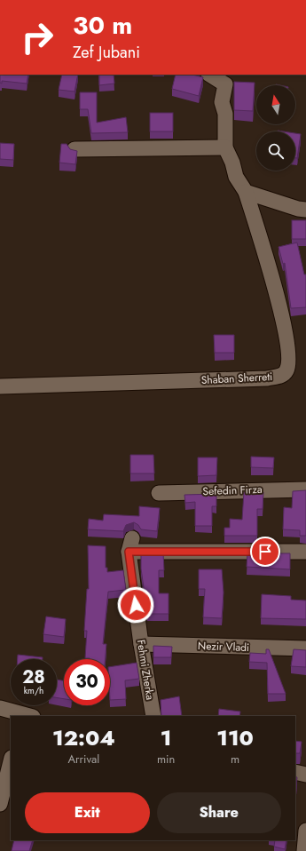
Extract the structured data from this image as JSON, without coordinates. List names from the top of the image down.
{
  "streets": {
    "street": [
      "Shaban Sherreti",
      "Sefedin Firza",
      "Nezir Vladi",
      "Fehmi Zherka"
    ]
  },
  "crossings": [
    ["Nezir Vladi", "Fehmi Zherka"]
  ],
  "north": "top",
  "page": {
    "turn": ["30 m", "Zef Jubani"],
    "speed": "28 km/h",
    "limit": "30",
    "eta": [
      "12:04",
      "Arrival",
      "1",
      "min",
      "110",
      "m"
    ],
    "buttons": ["Exit", "Share"]
  }
}
